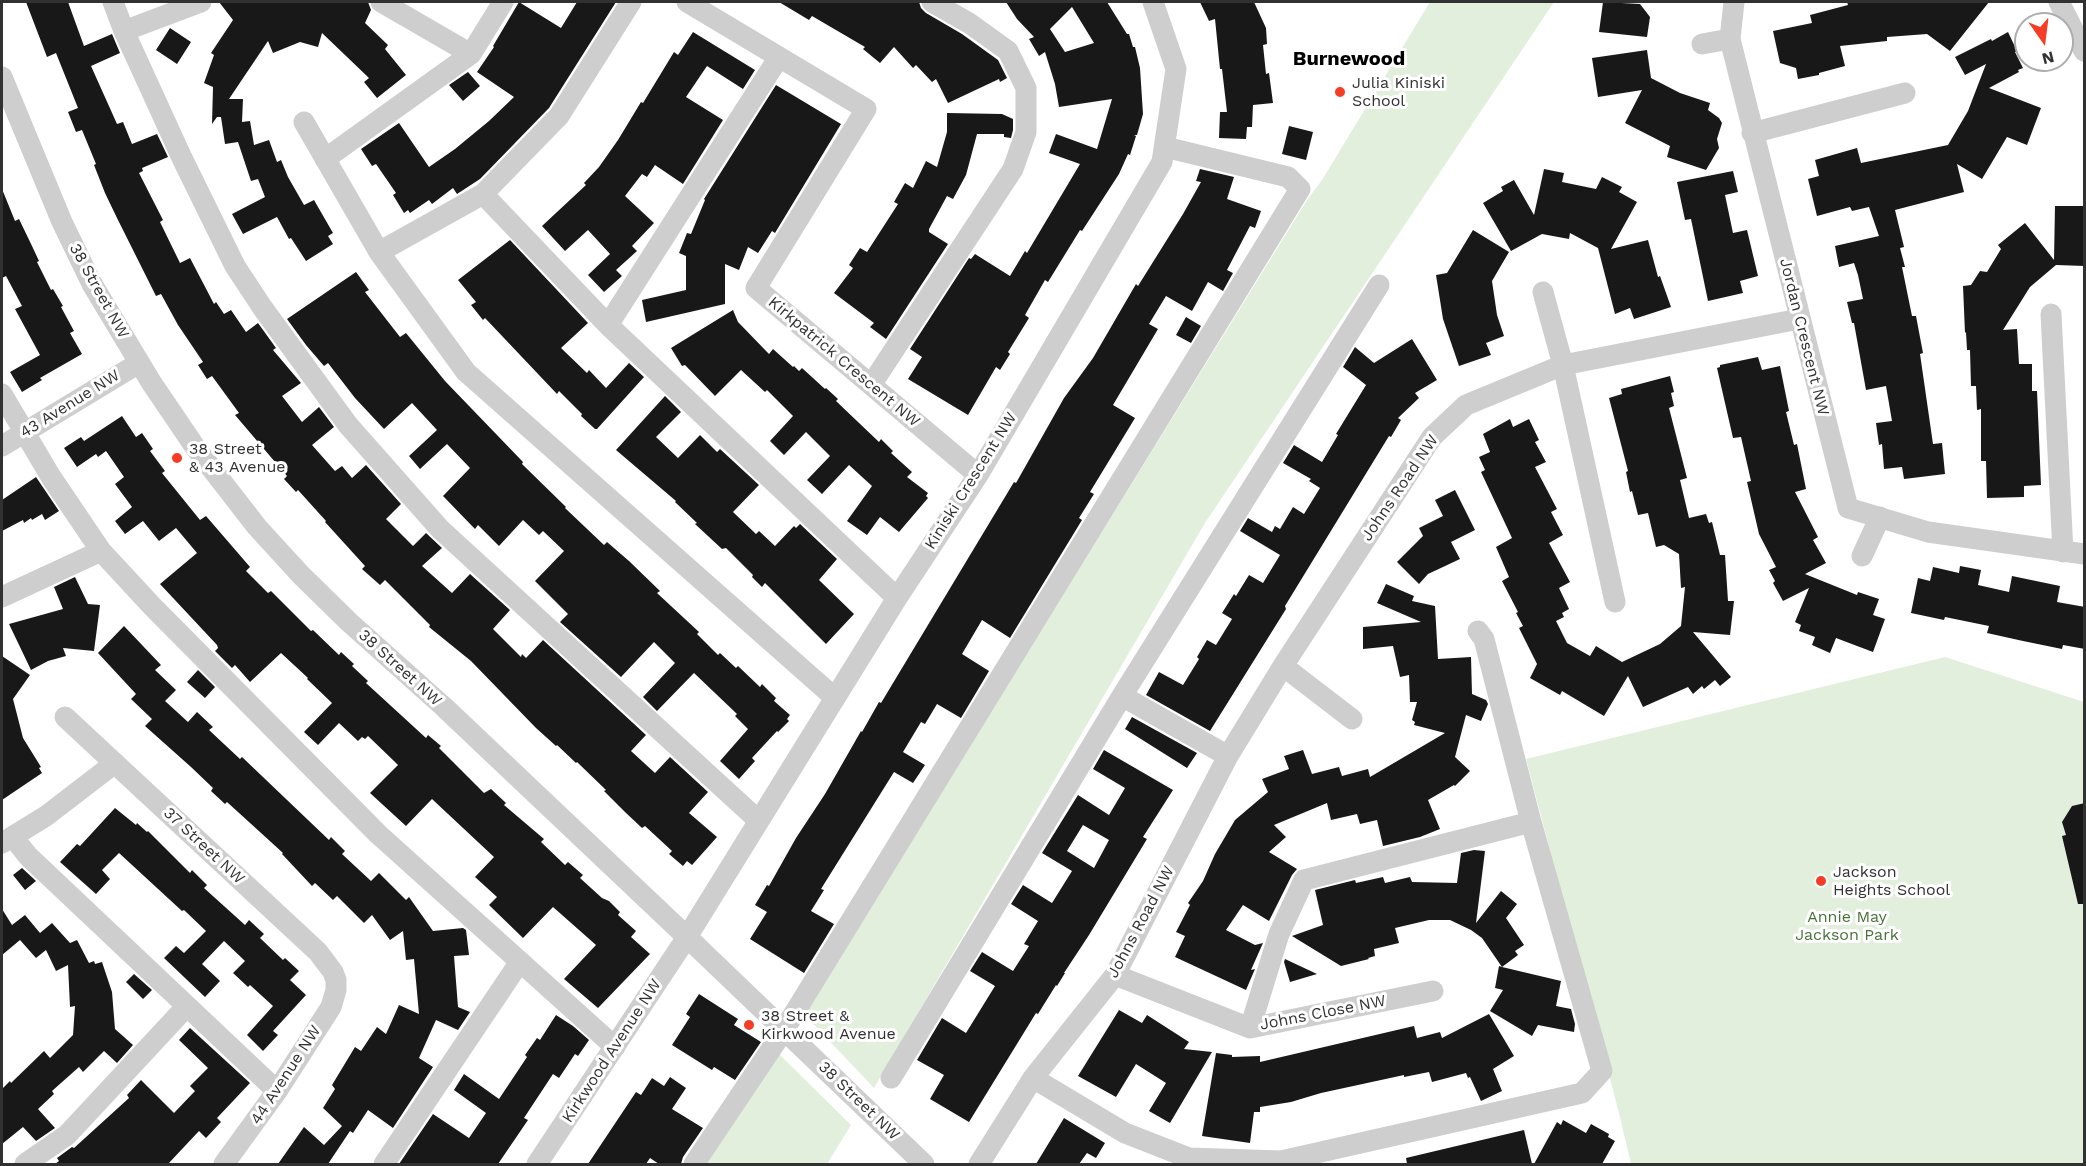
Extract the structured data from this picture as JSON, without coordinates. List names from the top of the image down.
{
  "streets": {
    "street": [
      "38 Street NW",
      "Jordan Crescent NW",
      "Kirkpatrick Crescent NW",
      "43 Avenue NW",
      "Kiniski Crescent NW",
      "Johns Road NW",
      "37 Street NW",
      "Johns Close NW",
      "Kirkwood Avenue NW",
      "44 Avenue NW"
    ]
  },
  "crossings": [
    ["38 Street NW", "43 Avenue NW"],
    ["38 Street NW", "Kiniski Crescent NW"],
    ["38 Street NW", "Kirkwood Avenue NW"],
    ["Jordan Crescent NW", "Johns Road NW"],
    ["Kirkpatrick Crescent NW", "Kiniski Crescent NW"],
    ["Kiniski Crescent NW", "Kirkwood Avenue NW"],
    ["Johns Road NW", "Johns Close NW"],
    ["37 Street NW", "44 Avenue NW"]
  ],
  "districts": ["Burnewood"],
  "parks": ["Annie May Jackson Park"],
  "places": [
    "Julia Kiniski School",
    "38 Street & 43 Avenue",
    "Jackson Heights School",
    "38 Street & Kirkwood Avenue"
  ],
  "north": "bottom"
}
